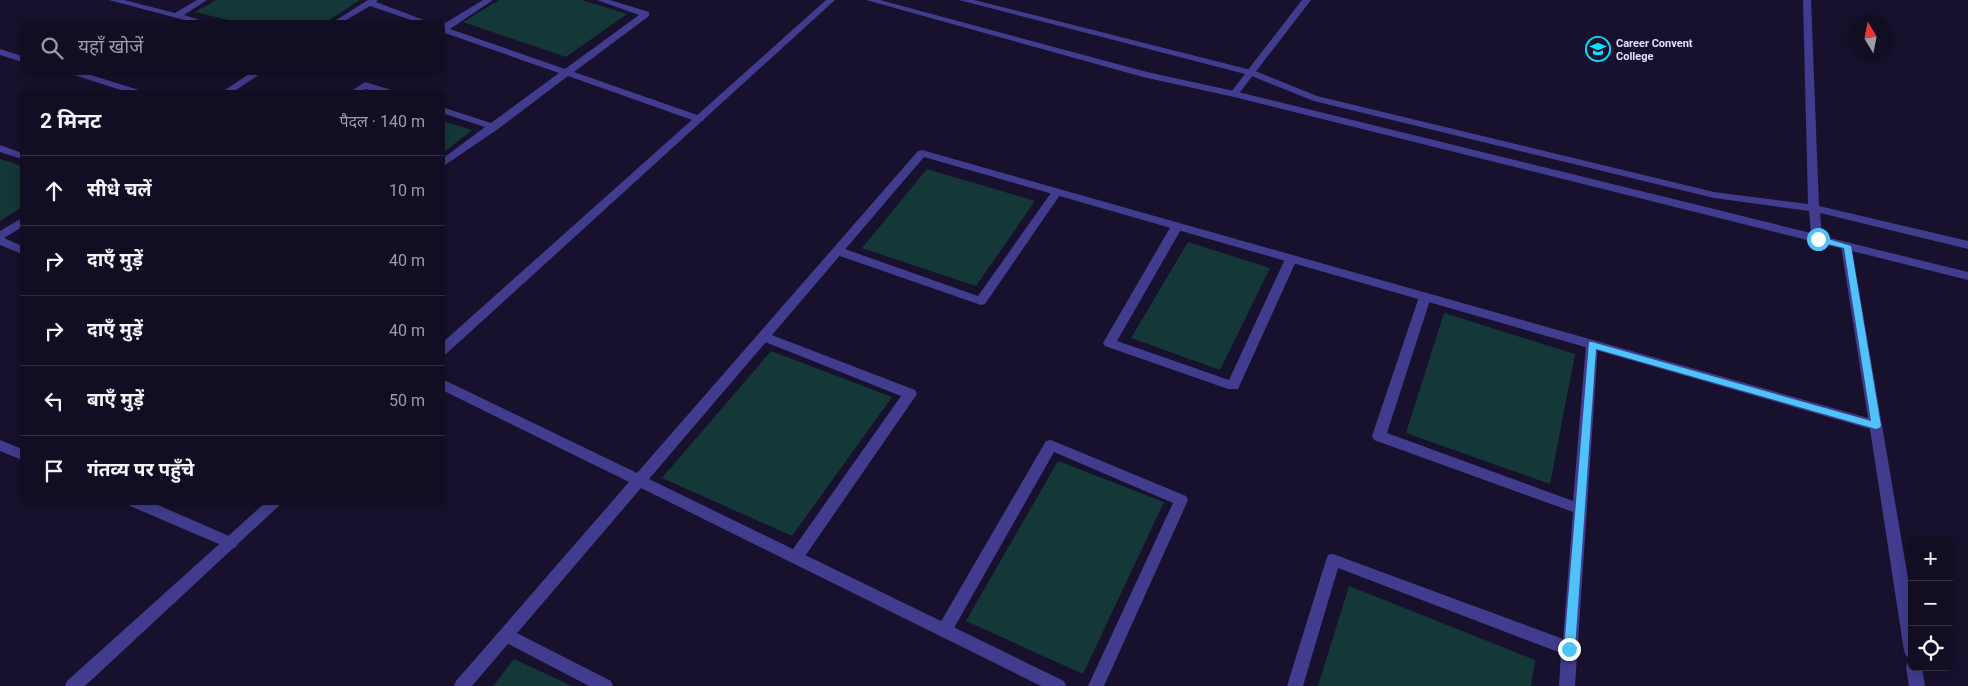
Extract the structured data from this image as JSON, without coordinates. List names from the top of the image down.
{
  "places": {
    "school or university": ["Career Convent College"]
  },
  "north": "top",
  "page": {
    "search": "यहाँ खोजें",
    "heading": ["2 मिनट", "पैदल · 140 m"],
    "list": [
      ["सीधे चलें", "10 m"],
      ["दाएँ मुड़ें", "40 m"],
      ["दाएँ मुड़ें", "40 m"],
      ["बाएँ मुड़ें", "50 m"],
      "गंतव्य पर पहुँचे"
    ],
    "map_buttons": ["+", "−"]
  }
}
